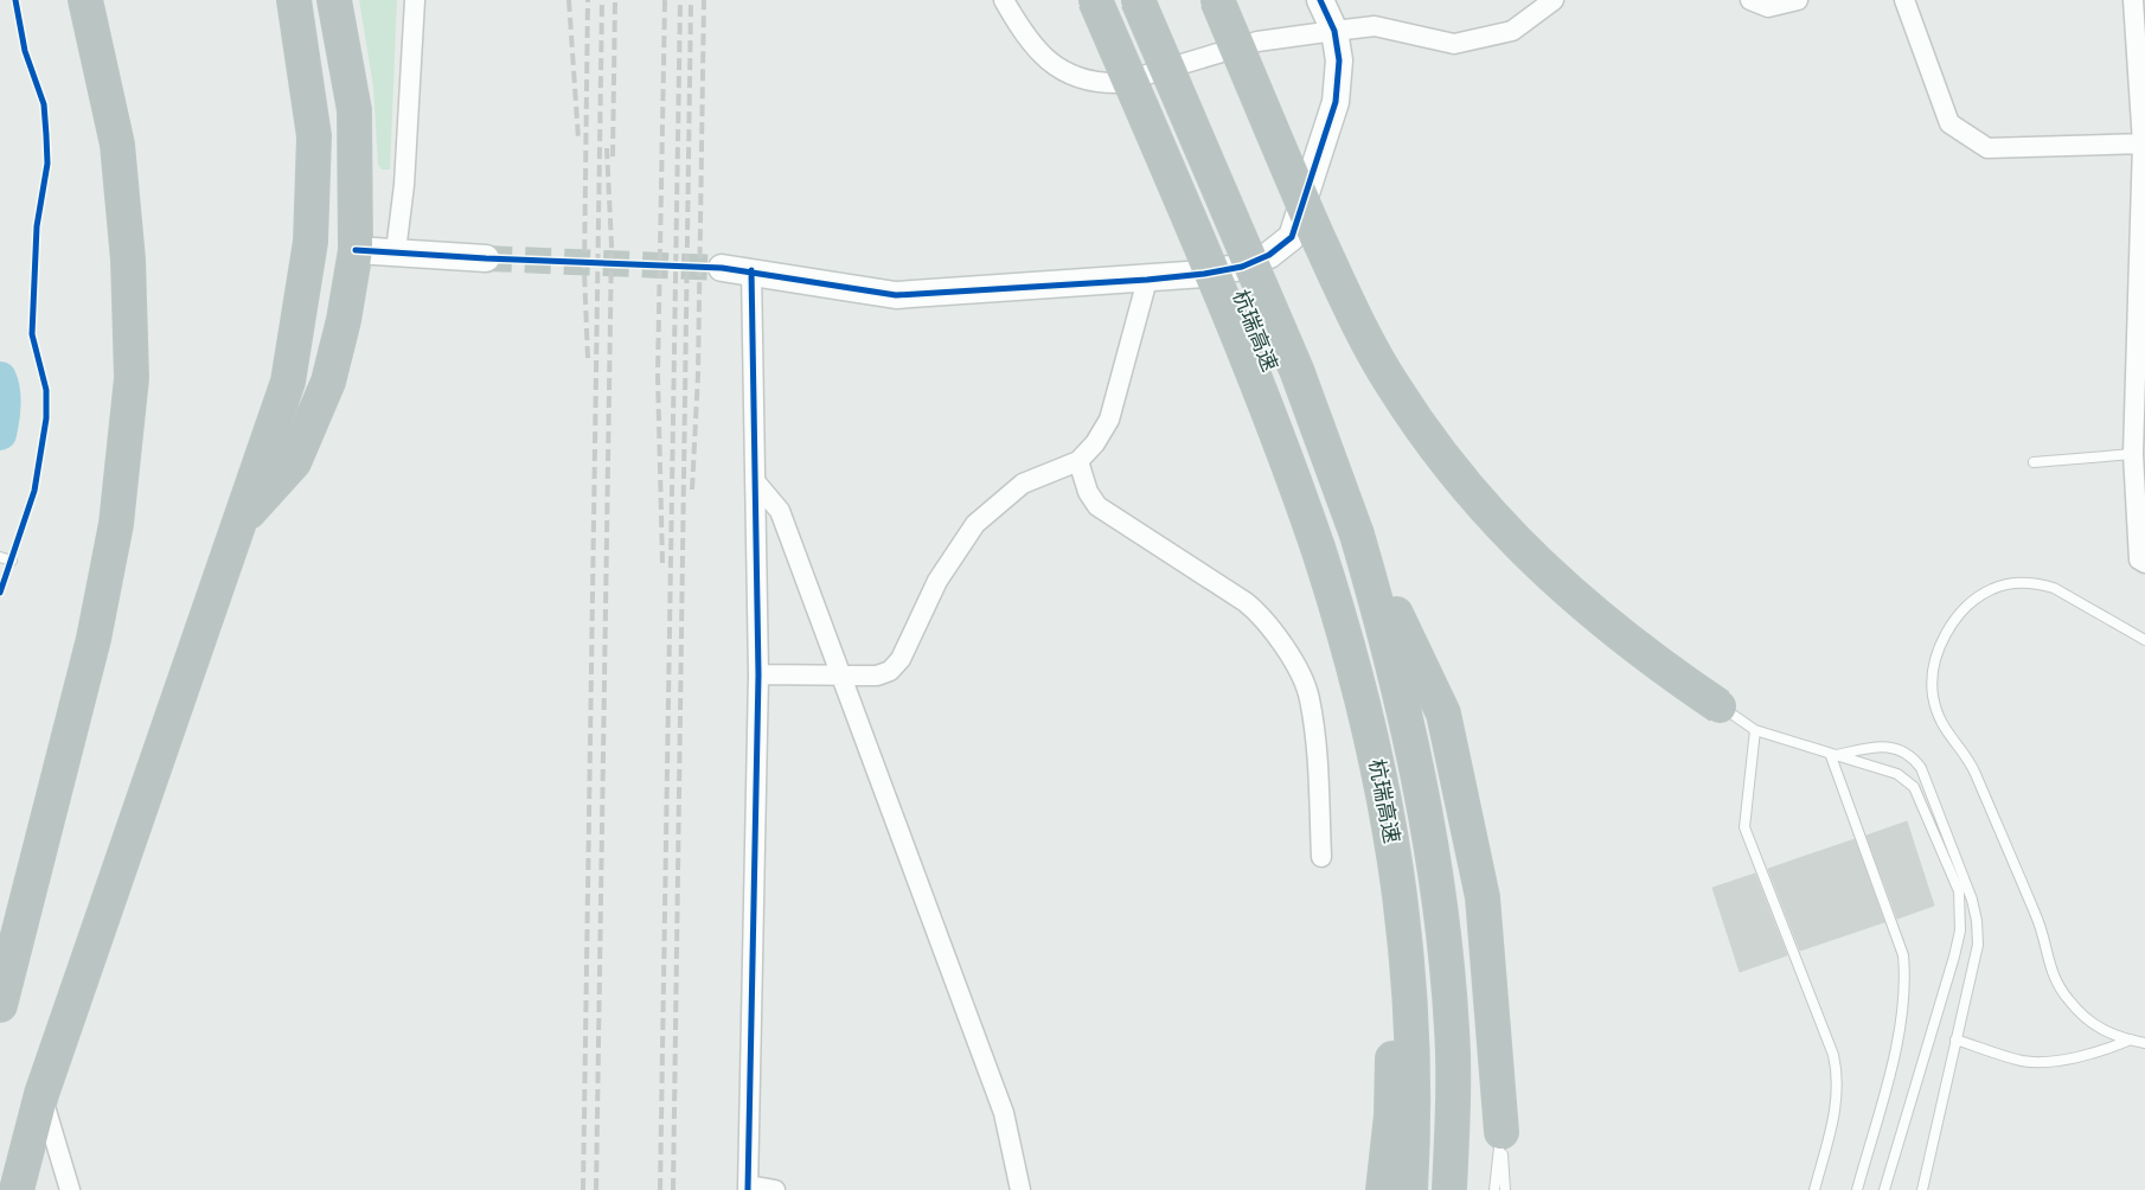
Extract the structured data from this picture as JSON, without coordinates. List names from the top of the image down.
{
  "streets": {
    "highway": ["杭瑞高速"]
  }
}
